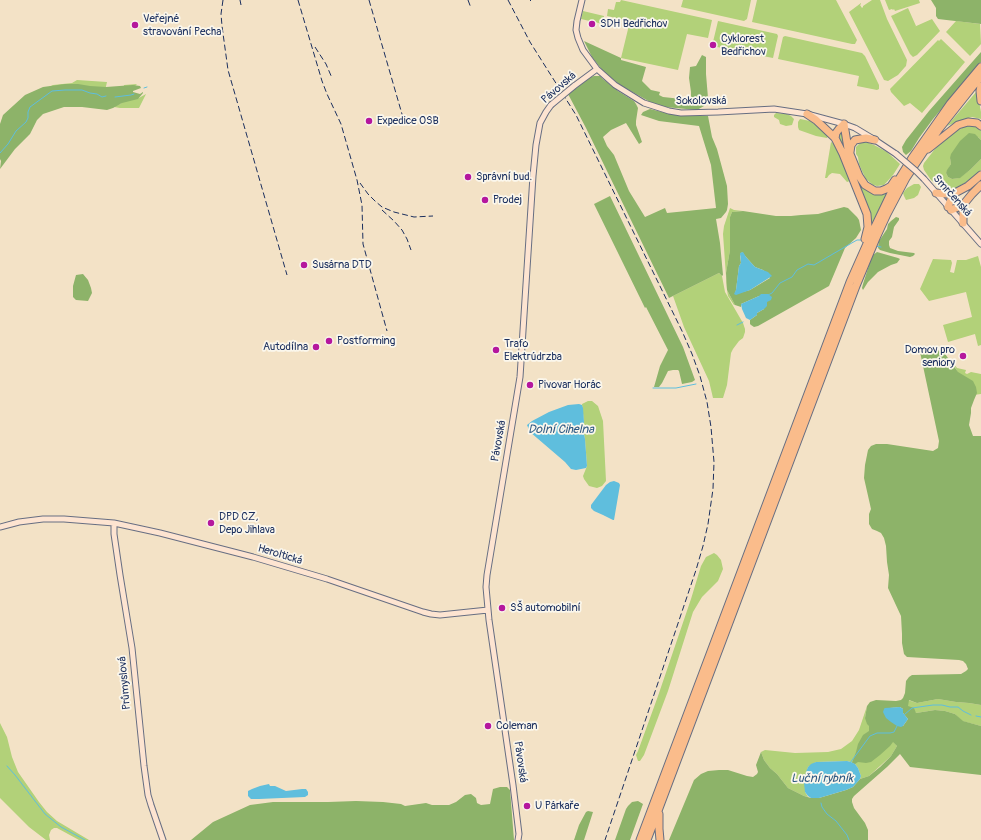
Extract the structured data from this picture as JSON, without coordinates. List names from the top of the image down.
{
  "streets": {
    "street": [
      "Pávovská",
      "Sokolovská",
      "Smrčenská",
      "Heroltická",
      "Průmyslová"
    ]
  },
  "crossings": [
    ["Pávovská", "Sokolovská"],
    ["Pávovská", "Heroltická"],
    ["Sokolovská", "Smrčenská"],
    ["Heroltická", "Průmyslová"]
  ],
  "water": ["Dolní Cihelna", "Luční rybník"],
  "places": [
    "SDH Bedřichov",
    "Veřejné stravování Pecha",
    "Cyklorest Bedřichov",
    "Expedice OSB",
    "Správní bud.",
    "Prodej",
    "Susárna DTD",
    "Postforming",
    "Autodílna",
    "Trafo Elektrúdrzba",
    "Domov pro seniory",
    "Pivovar Horác",
    "DPD CZ, Depo Jihlava",
    "SŠ automobilní",
    "Coleman",
    "U Párkaře"
  ]
}
